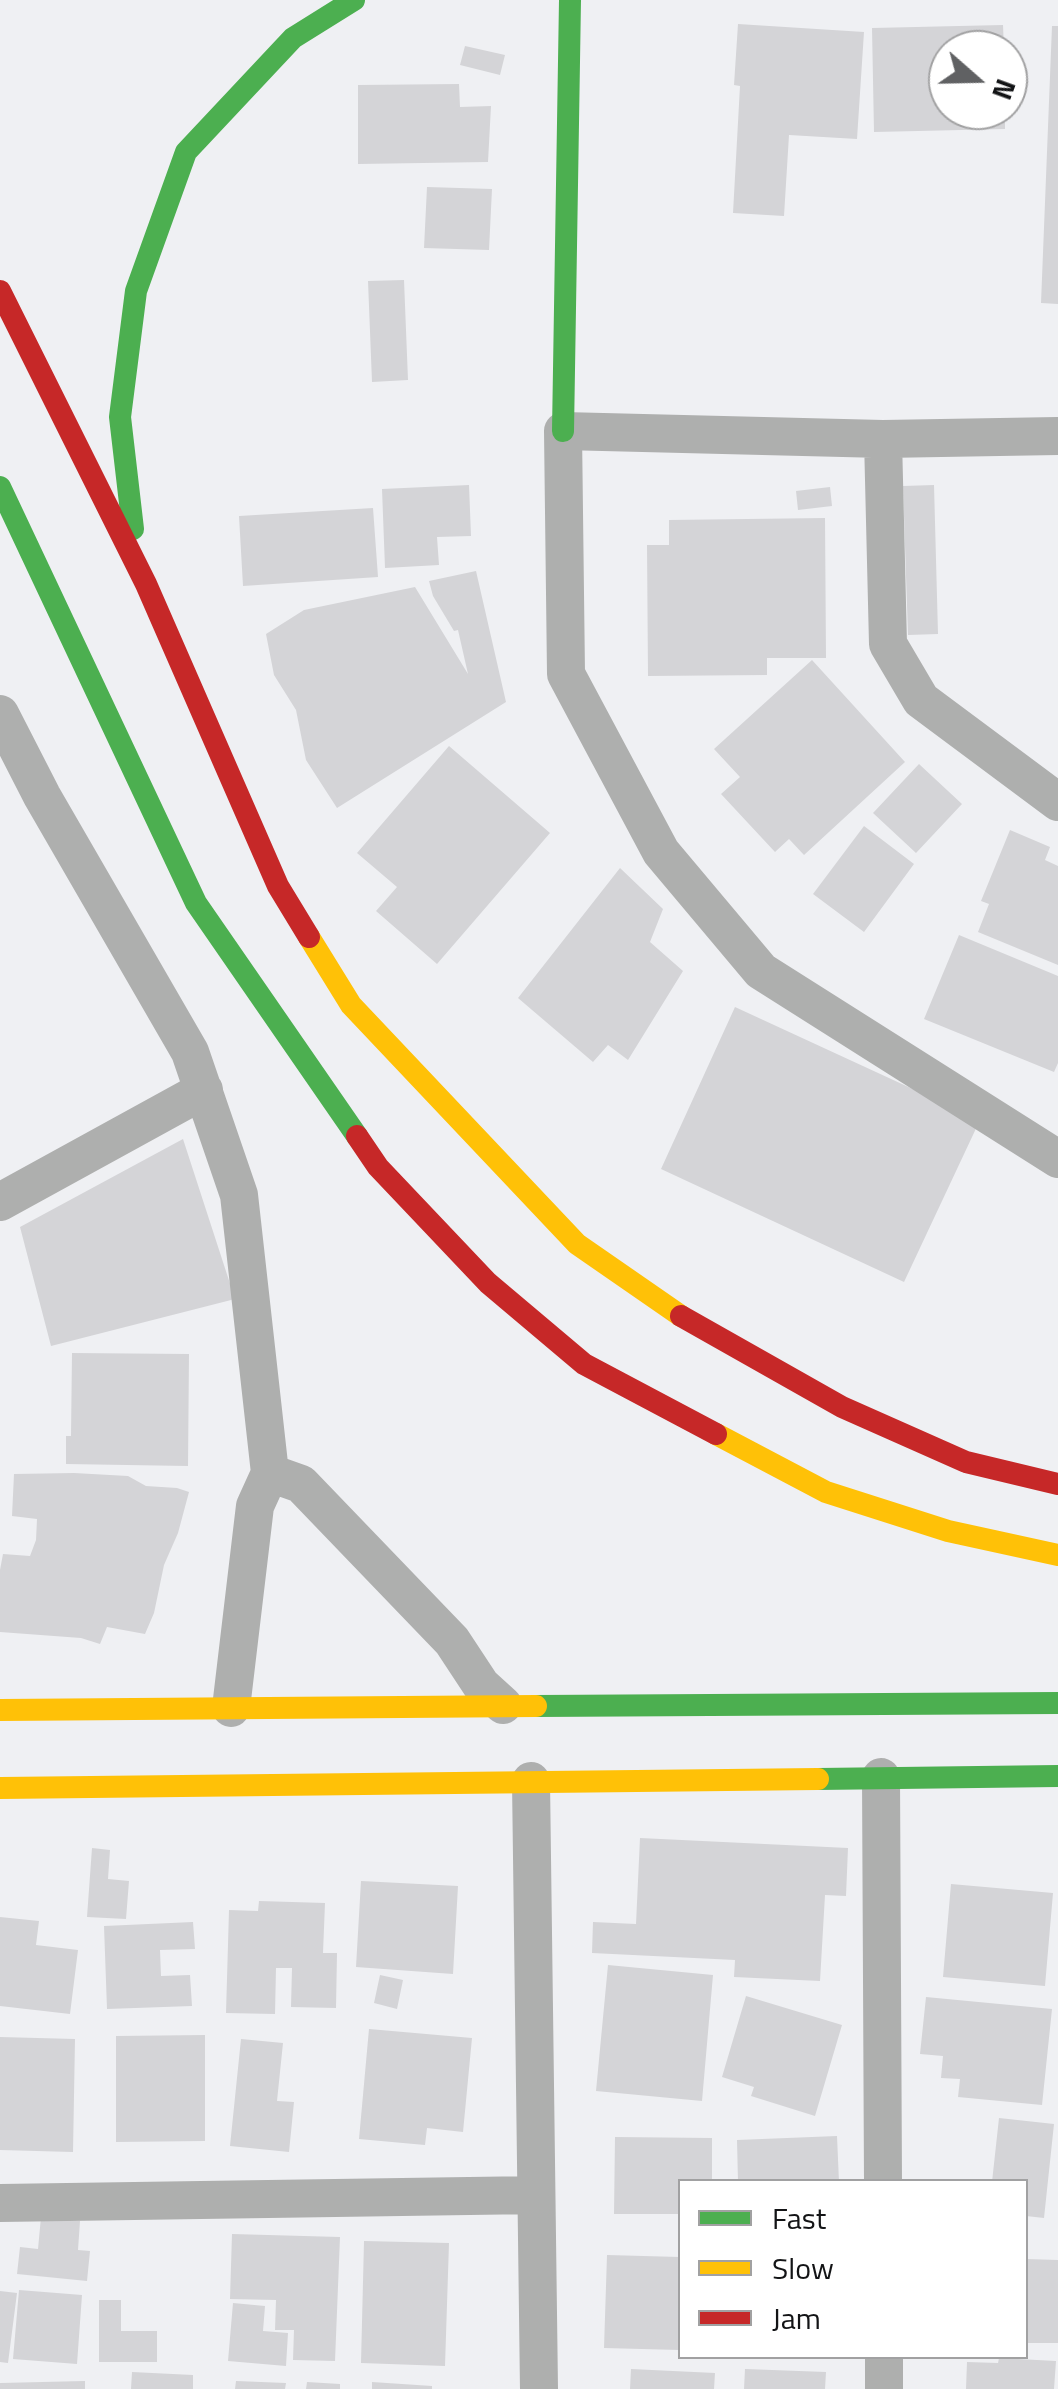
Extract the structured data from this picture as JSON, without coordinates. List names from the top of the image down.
{
  "legend": ["Fast", "Slow", "Jam"],
  "north": "right"
}
